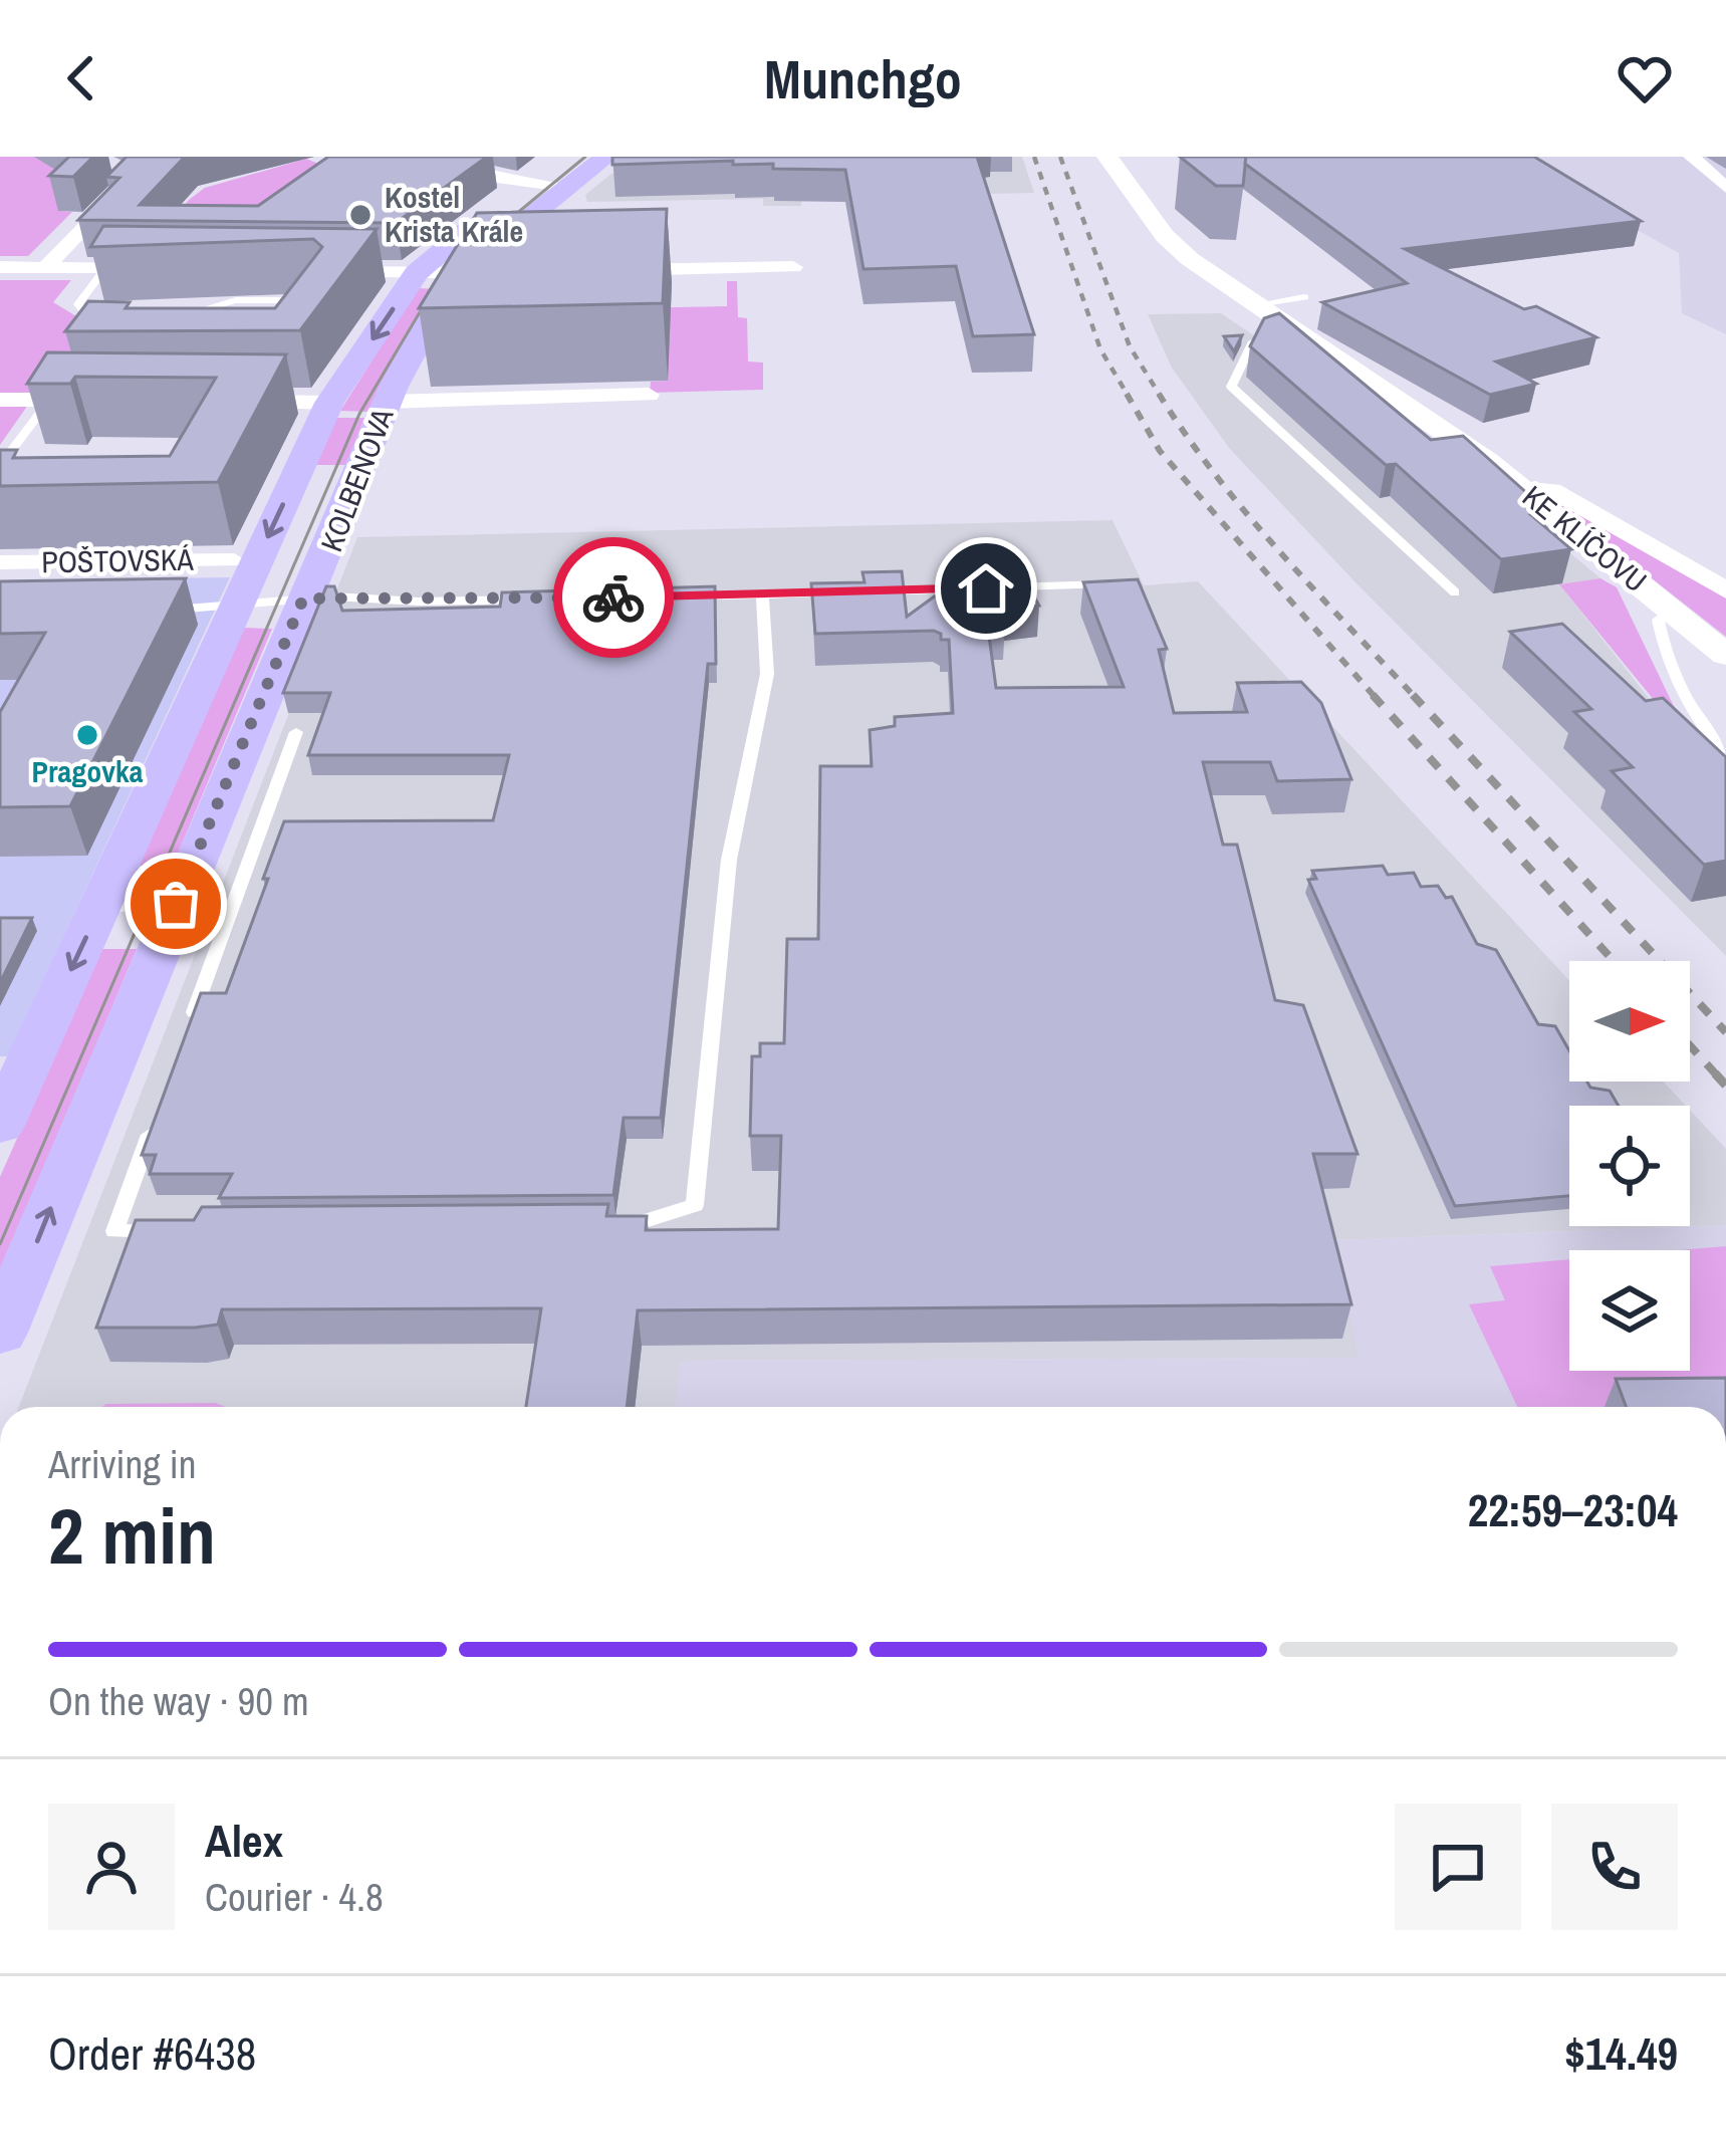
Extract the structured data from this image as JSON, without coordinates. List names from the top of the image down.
{
  "streets": {
    "main road": ["KOLBENOVA"],
    "street": ["KE KLÍČOVU", "POŠTOVSKÁ"]
  },
  "places": ["Kostel Krista Krále", "Pragovka"],
  "north": "right",
  "page": {
    "header": "Munchgo",
    "heading": ["2 min", "Arriving in", "22:59–23:04"],
    "panel": [
      "Alex",
      "Courier · 4.8",
      "Order #6438",
      "$14.49"
    ],
    "bar": "On the way · 90 m"
  }
}
